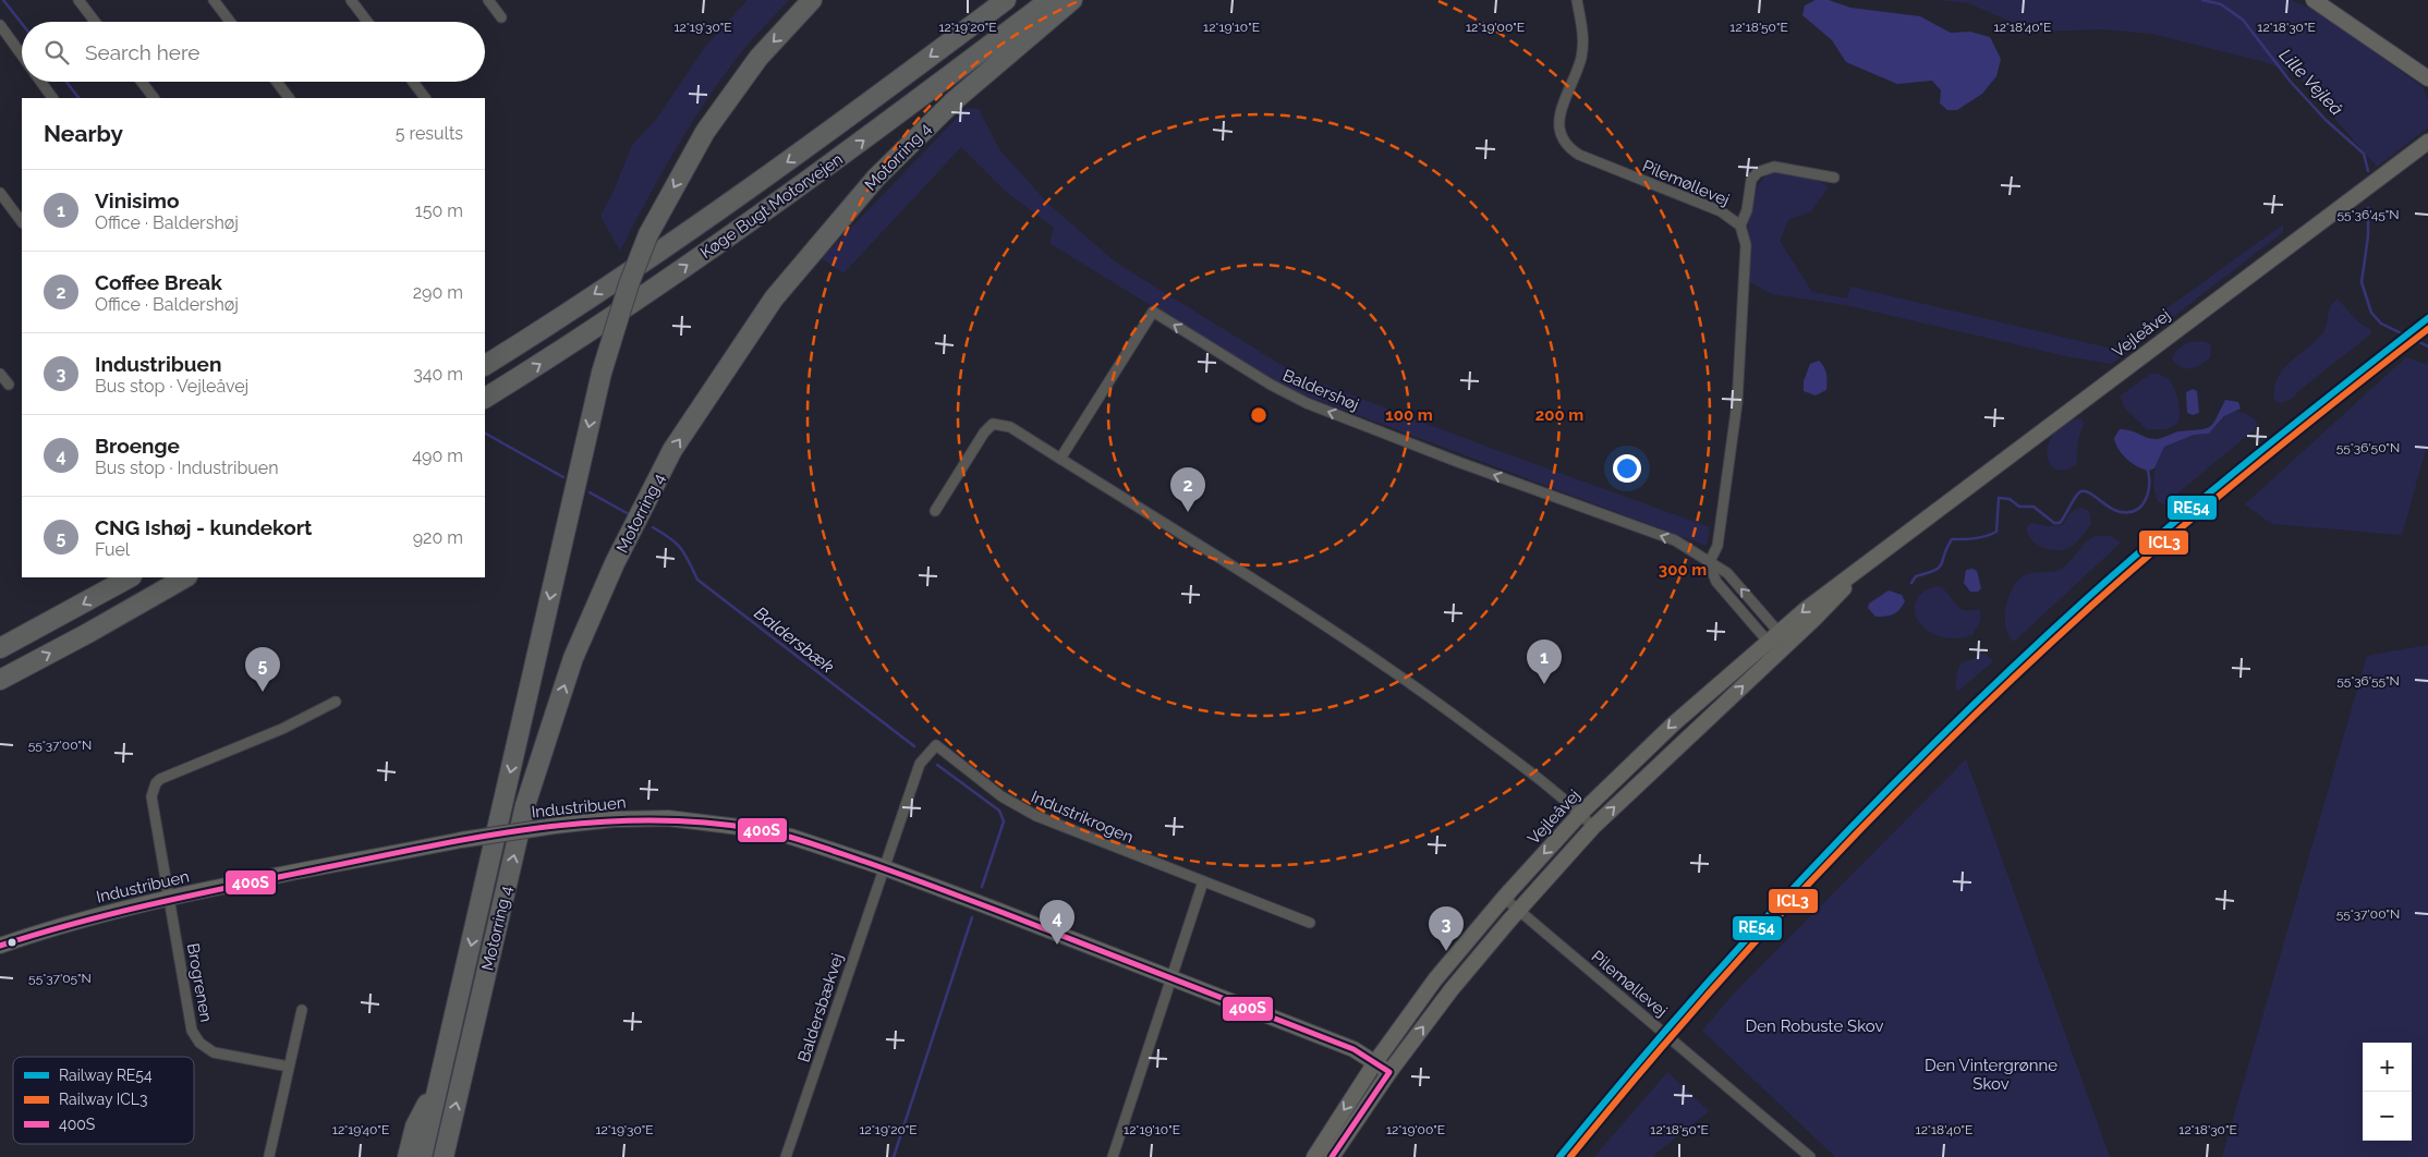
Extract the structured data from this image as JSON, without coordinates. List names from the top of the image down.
{
  "streets": {
    "highway": ["Motorring 4", "Køge Bugt Motorvejen"],
    "street": [
      "Pilemøllevej",
      "Vejleåvej",
      "Baldershøj",
      "Industribuen",
      "Industrikrogen",
      "Brogrenen",
      "Baldersbækvej"
    ]
  },
  "crossings": [
    ["Pilemøllevej", "Vejleåvej"],
    ["Pilemøllevej", "Baldershøj"],
    ["Vejleåvej", "Baldershøj"],
    ["Vejleåvej", "Industribuen"],
    ["Industribuen", "Industrikrogen"],
    ["Industribuen", "Brogrenen"],
    ["Industribuen", "Baldersbækvej"],
    ["Industrikrogen", "Baldersbækvej"]
  ],
  "one_way": ["Baldershøj"],
  "water": ["Lille Vejleå", "Baldersbæk"],
  "parks": ["Den Robuste Skov", "Den Vintergrønne Skov"],
  "lines": ["rail line RE54", "rail line ICL3", "transit line 400S"],
  "legend": ["Railway RE54", "Railway ICL3", "400S"],
  "page": {
    "search": "Search here",
    "heading": ["Nearby", "5 results"],
    "list": [
      {
        "mark": "1",
        "name": "Vinisimo",
        "note": "Office · Baldershøj",
        "value": "150 m"
      },
      {
        "mark": "2",
        "name": "Coffee Break",
        "note": "Office · Baldershøj",
        "value": "290 m"
      },
      {
        "mark": "3",
        "name": "Industribuen",
        "note": "Bus stop · Vejleåvej",
        "value": "340 m"
      },
      {
        "mark": "4",
        "name": "Broenge",
        "note": "Bus stop · Industribuen",
        "value": "490 m"
      },
      {
        "mark": "5",
        "name": "CNG Ishøj - kundekort",
        "note": "Fuel",
        "value": "920 m"
      }
    ],
    "pins": [
      "2",
      "1",
      "5",
      "4",
      "3"
    ],
    "map_buttons": ["+", "−"]
  },
  "coordinates": [
    "12°19'30\"E",
    "12°19'20\"E",
    "12°19'10\"E",
    "12°19'00\"E",
    "12°18'50\"E",
    "12°18'40\"E",
    "12°18'30\"E",
    "55°36'45\"N",
    "55°36'50\"N",
    "55°36'55\"N",
    "55°37'00\"N",
    "55°37'05\"N",
    "12°19'40\"E"
  ],
  "rings": ["100 m", "200 m", "300 m"]
}
